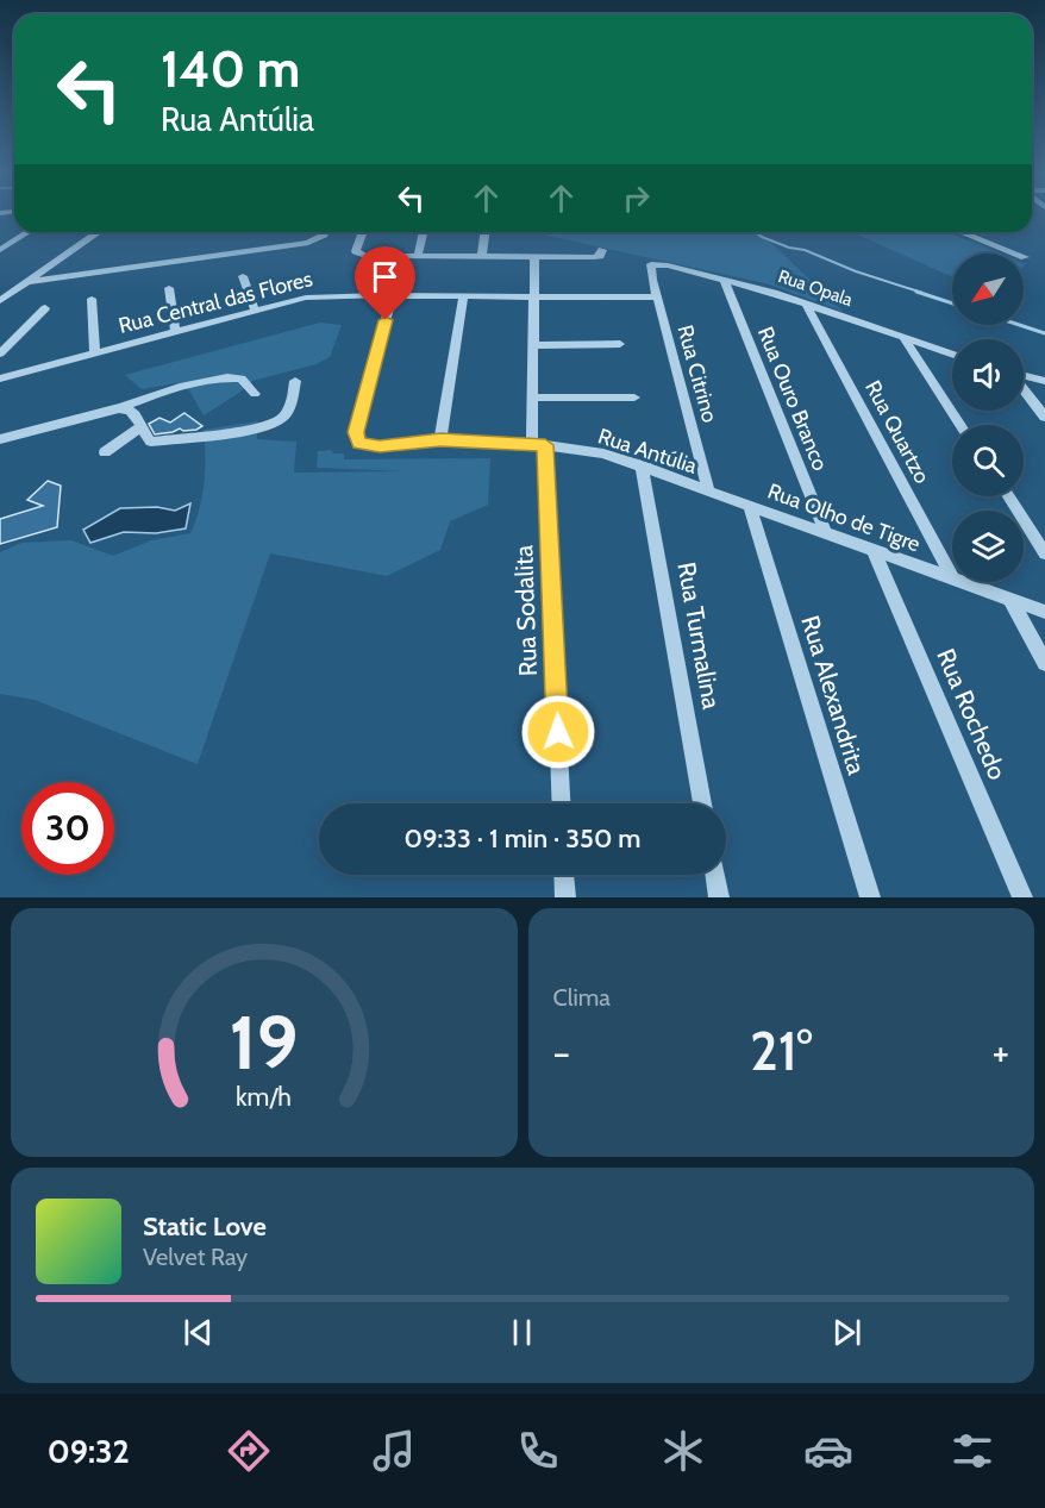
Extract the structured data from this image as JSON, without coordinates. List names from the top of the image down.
{
  "streets": {
    "street": [
      "Rua Opala",
      "Rua Central das Flores",
      "Rua Citrino",
      "Rua Ouro Branco",
      "Rua Quartzo",
      "Rua Antúlia",
      "Rua Olho de Tigre",
      "Rua Sodalita",
      "Rua Turmalina",
      "Rua Alexandrita",
      "Rua Rochedo"
    ]
  },
  "crossings": [
    ["Rua Opala", "Rua Citrino"],
    ["Rua Opala", "Rua Ouro Branco"],
    ["Rua Opala", "Rua Quartzo"],
    ["Rua Central das Flores", "Rua Citrino"],
    ["Rua Central das Flores", "Rua Antúlia"],
    ["Rua Central das Flores", "Rua Sodalita"],
    ["Rua Citrino", "Rua Antúlia"],
    ["Rua Citrino", "Rua Olho de Tigre"],
    ["Rua Ouro Branco", "Rua Olho de Tigre"],
    ["Rua Antúlia", "Rua Olho de Tigre"],
    ["Rua Antúlia", "Rua Sodalita"],
    ["Rua Antúlia", "Rua Turmalina"],
    ["Rua Olho de Tigre", "Rua Alexandrita"],
    ["Rua Olho de Tigre", "Rua Rochedo"]
  ],
  "north": "bottom left",
  "page": {
    "turn": ["140 m", "Rua Antúlia"],
    "limit": "30",
    "trip": "09:33 · 1 min · 350 m",
    "tile": "Clima",
    "heat": ["−", "21°", "+"],
    "song": ["Static Love", "Velvet Ray"],
    "tabs": "09:32",
    "gauge": ["19", "km/h"]
  }
}
